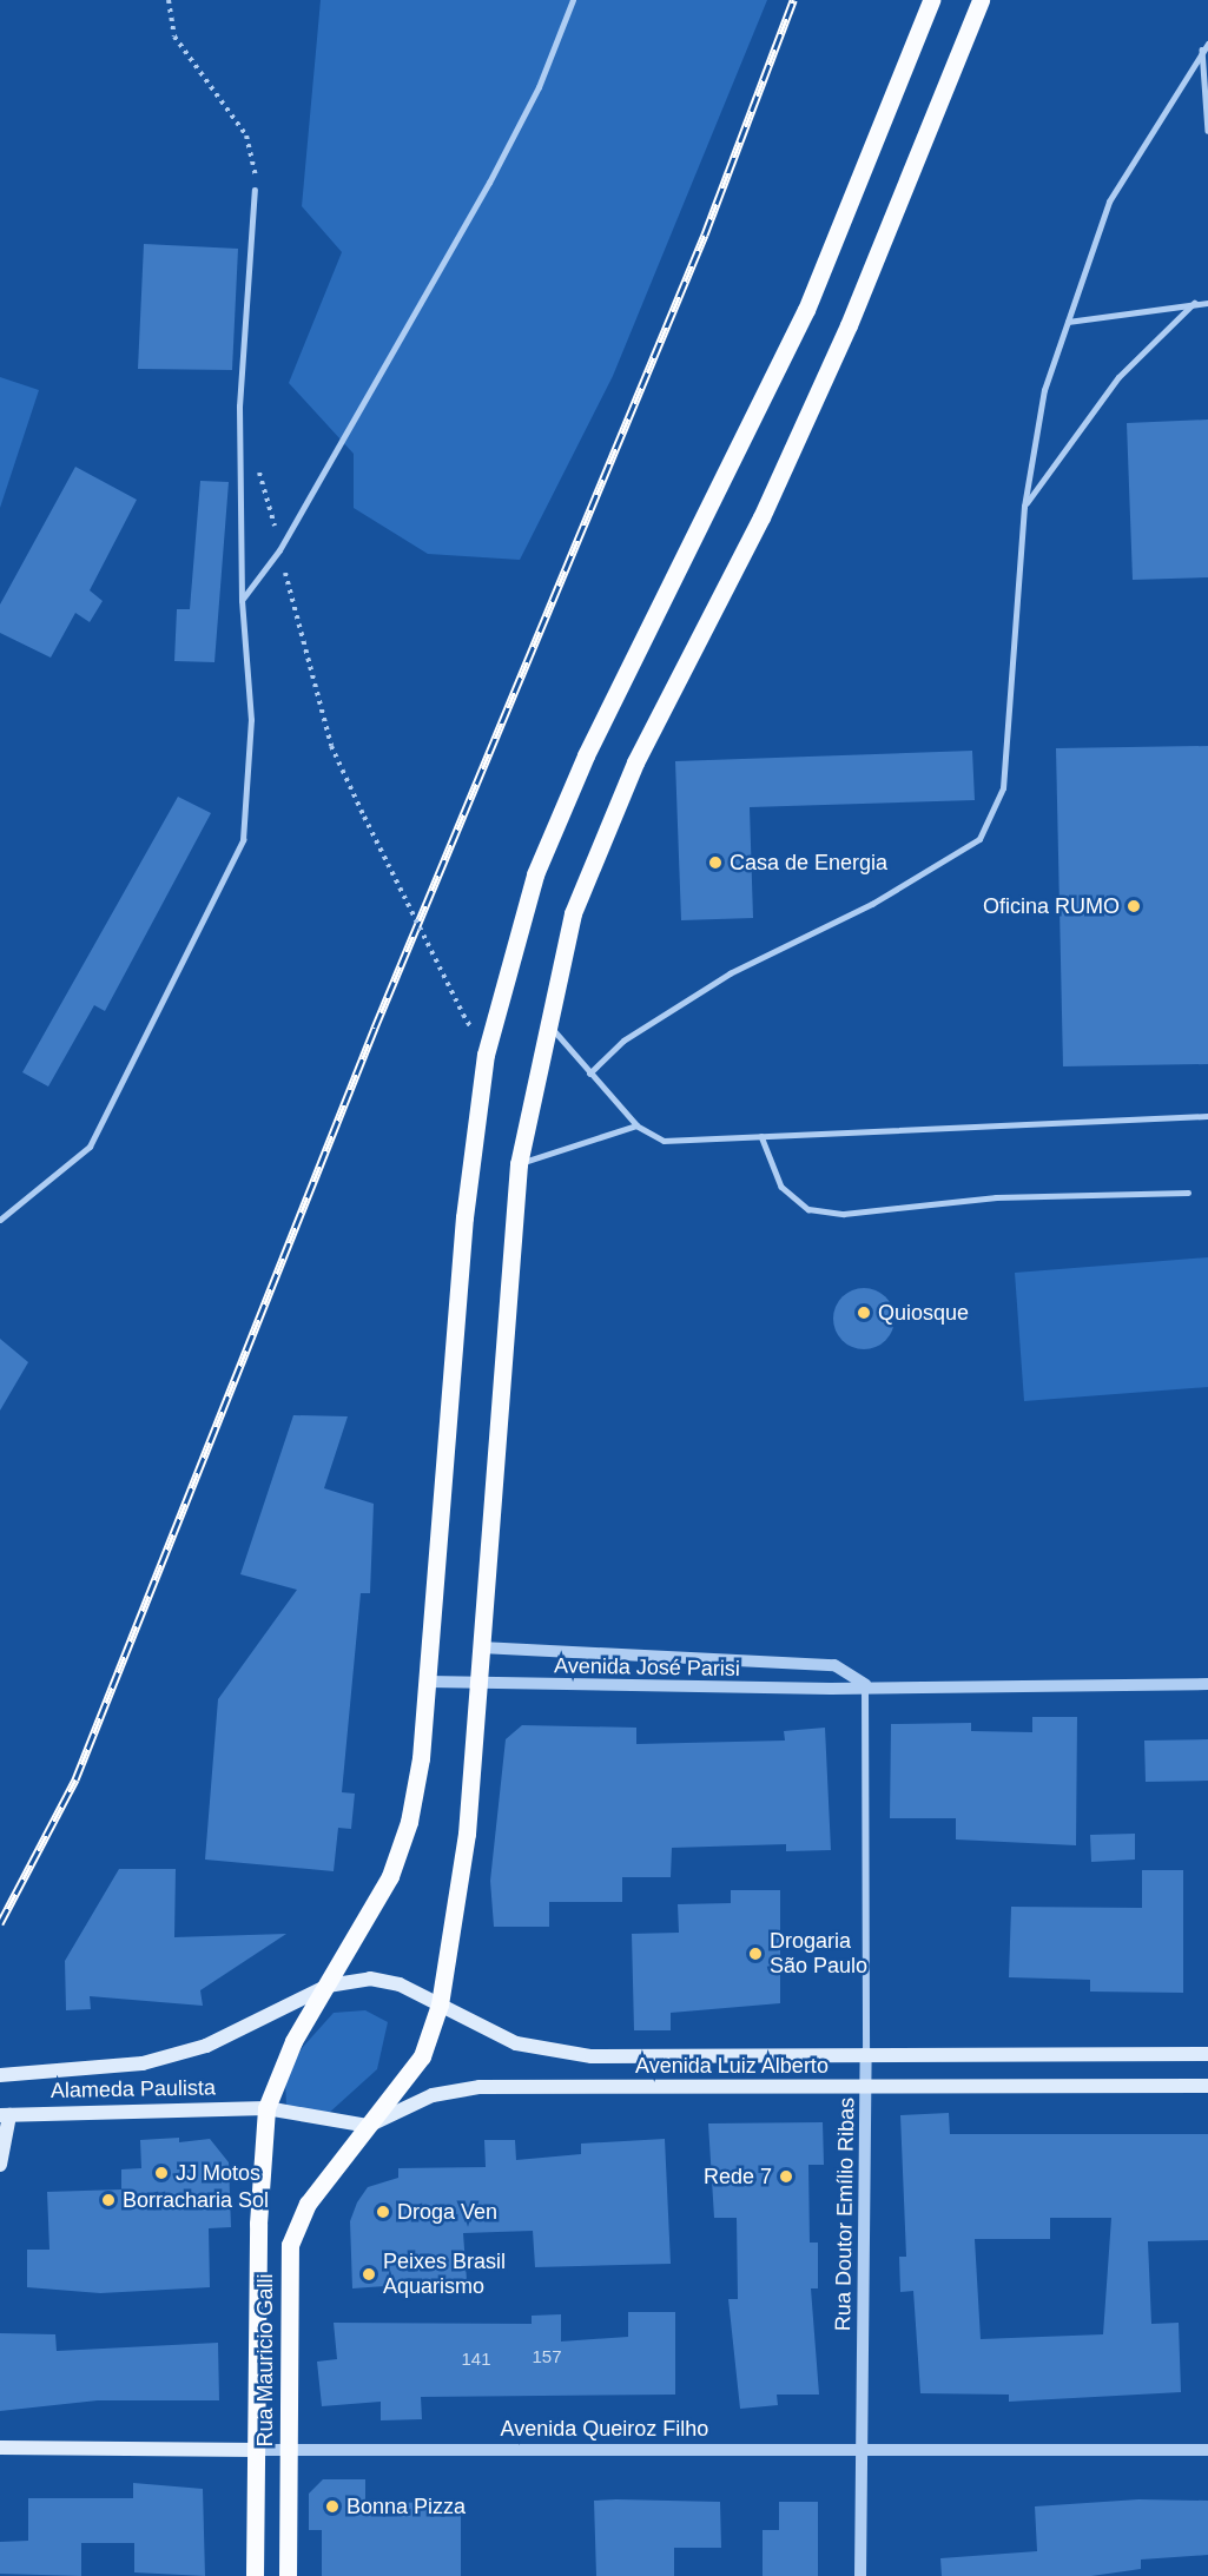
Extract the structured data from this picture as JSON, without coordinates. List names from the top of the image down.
{
  "streets": {
    "main road": [
      "Avenida Luiz Alberto",
      "Alameda Paulista",
      "Rua Mauricio Galli",
      "Avenida Queiroz Filho"
    ],
    "street": ["Avenida José Parisi", "Rua Doutor Emílio Ribas"]
  },
  "crossings": [
    ["Avenida José Parisi", "Rua Doutor Emílio Ribas"],
    ["Avenida José Parisi", "Rua Mauricio Galli"],
    ["Avenida Luiz Alberto", "Alameda Paulista"],
    ["Avenida Luiz Alberto", "Rua Doutor Emílio Ribas"],
    ["Avenida Luiz Alberto", "Rua Mauricio Galli"],
    ["Alameda Paulista", "Rua Mauricio Galli"],
    ["Rua Doutor Emílio Ribas", "Avenida Queiroz Filho"],
    ["Rua Mauricio Galli", "Avenida Queiroz Filho"]
  ],
  "places": [
    "Casa de Energia",
    "Oficina RUMO",
    "Quiosque",
    "Drogaria São Paulo",
    "JJ Motos",
    "Rede 7",
    "Borracharia Sol",
    "Droga Ven",
    "Peixes Brasil Aquarismo",
    "Bonna Pizza"
  ],
  "house_numbers": ["157", "141"]
}
